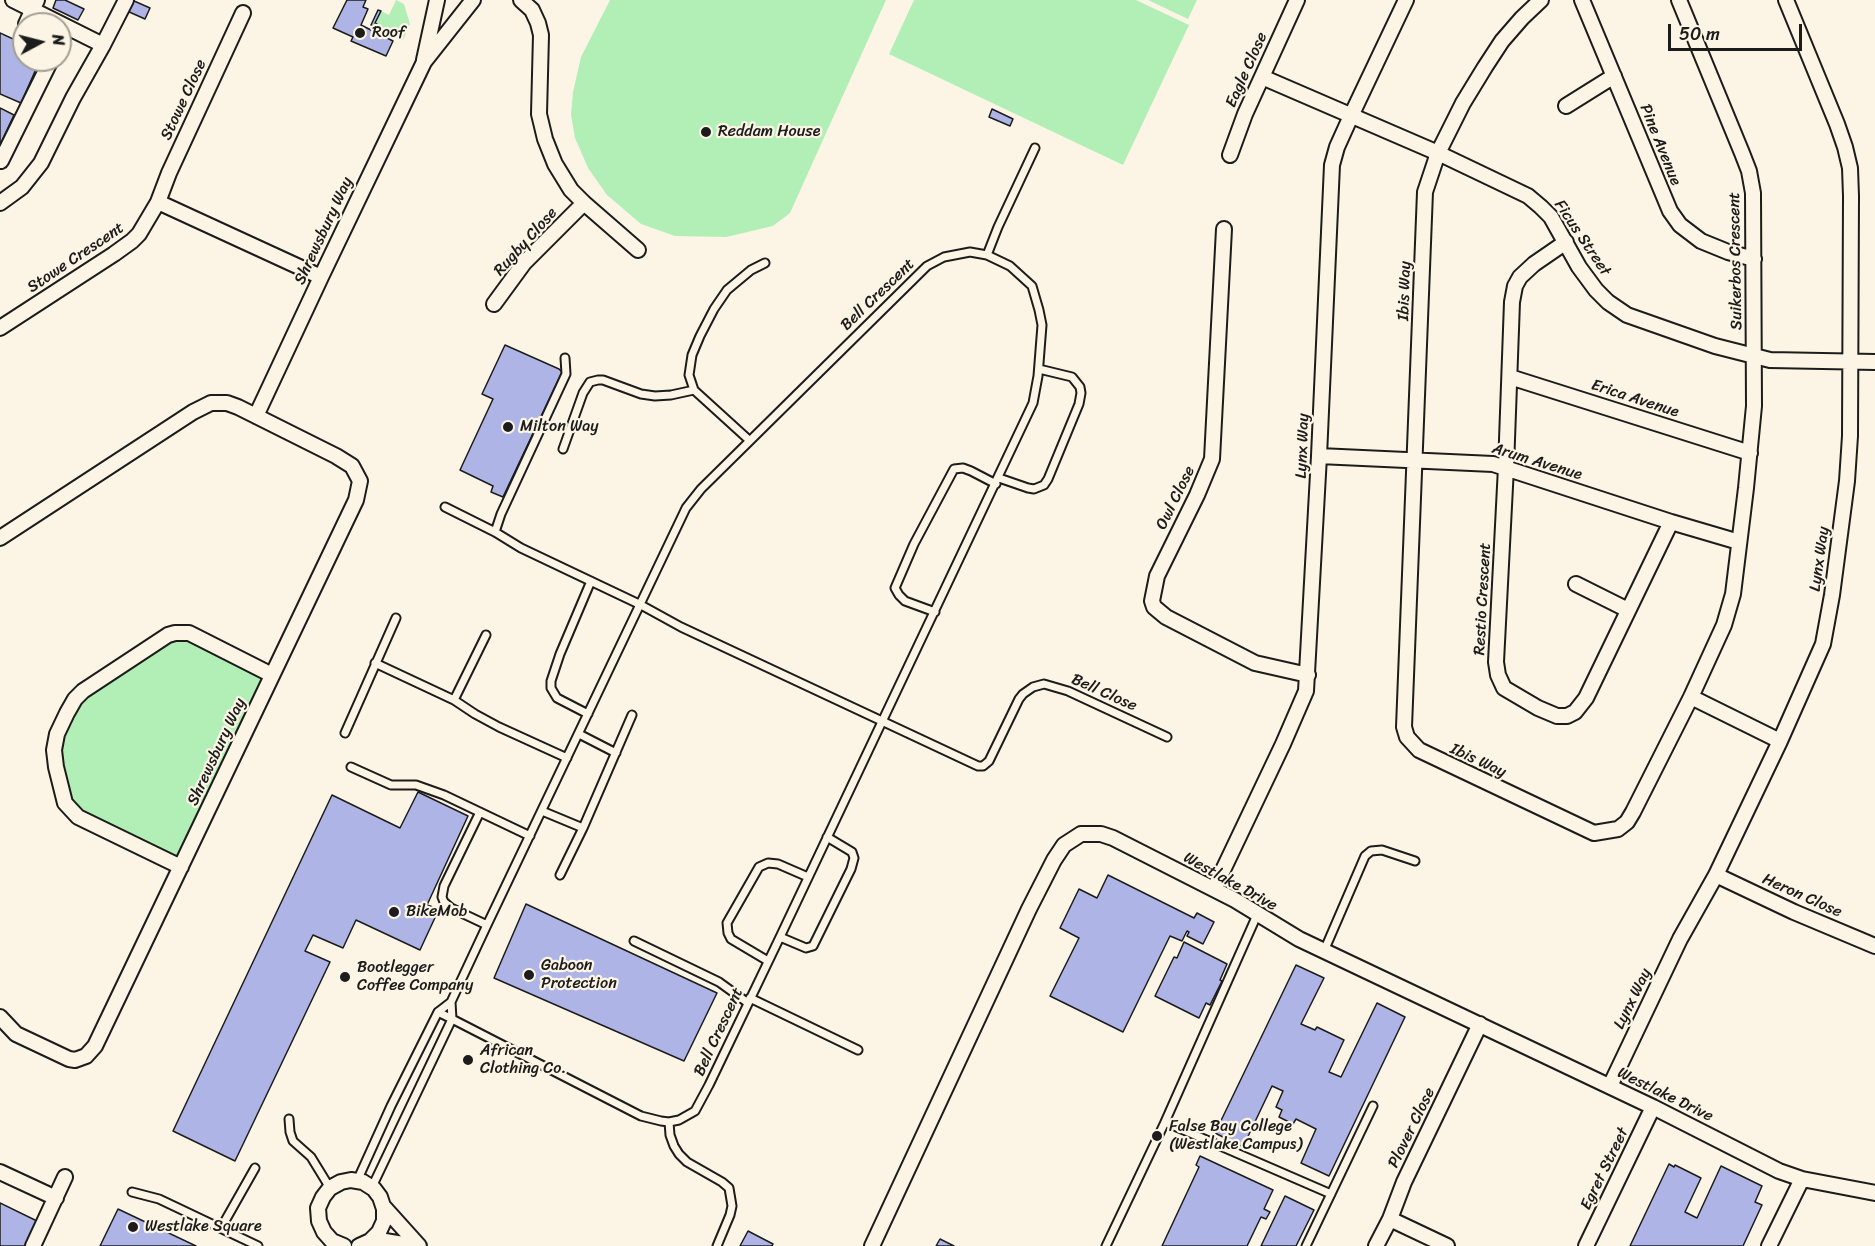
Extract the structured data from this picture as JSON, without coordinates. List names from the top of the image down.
{
  "streets": {
    "street": [
      "Eagle Close",
      "Stowe Close",
      "Pine Avenue",
      "Shrewsbury Way",
      "Ficus Street",
      "Rugby Close",
      "Stowe Crescent",
      "Suikerbos Crescent",
      "Ibis Way",
      "Erica Avenue",
      "Lynx Way",
      "Arum Avenue",
      "Owl Close",
      "Restio Crescent",
      "Westlake Drive",
      "Heron Close",
      "Plover Close",
      "Egret Street"
    ],
    "lane": ["Bell Crescent", "Bell Close"]
  },
  "crossings": [
    ["Eagle Close", "Ficus Street"],
    ["Stowe Close", "Stowe Crescent"],
    ["Pine Avenue", "Suikerbos Crescent"],
    ["Ficus Street", "Suikerbos Crescent"],
    ["Ficus Street", "Ibis Way"],
    ["Ficus Street", "Lynx Way"],
    ["Ficus Street", "Restio Crescent"],
    ["Suikerbos Crescent", "Ibis Way"],
    ["Ibis Way", "Erica Avenue"],
    ["Ibis Way", "Arum Avenue"],
    ["Bell Crescent", "Bell Close"],
    ["Erica Avenue", "Restio Crescent"],
    ["Lynx Way", "Arum Avenue"],
    ["Lynx Way", "Owl Close"],
    ["Lynx Way", "Westlake Drive"],
    ["Lynx Way", "Heron Close"],
    ["Arum Avenue", "Restio Crescent"],
    ["Westlake Drive", "Plover Close"],
    ["Westlake Drive", "Egret Street"]
  ],
  "places": [
    "Roof",
    "Reddam House",
    "Milton Way",
    "BikeMob",
    "Gaboon Protection",
    "Bootlegger Coffee Company",
    "African Clothing Co.",
    "False Bay College (Westlake Campus)",
    "Westlake Square"
  ],
  "scale_bar": "50 m",
  "north": "right"
}
